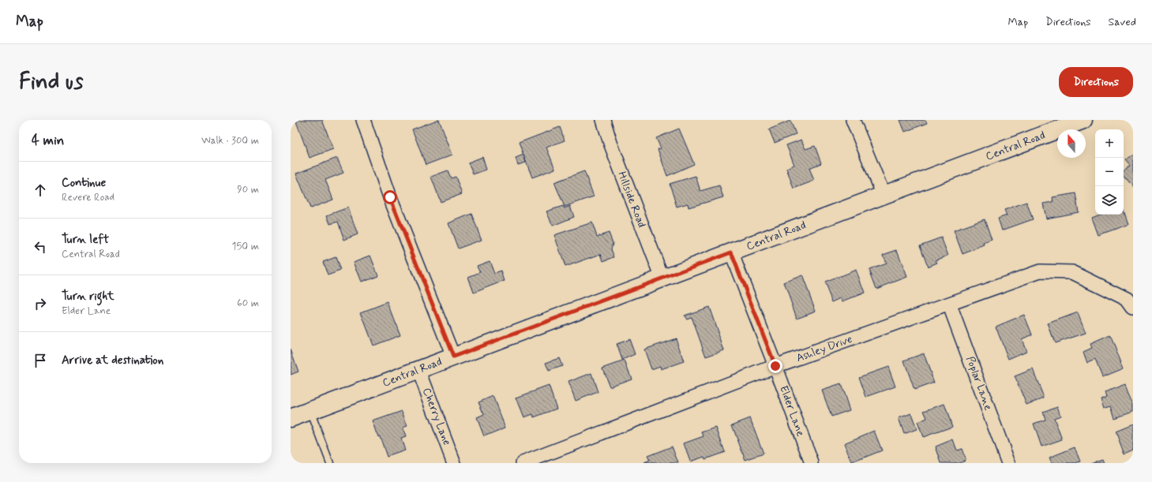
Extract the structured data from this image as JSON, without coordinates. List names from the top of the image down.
{
  "streets": {
    "main road": ["Central Road"],
    "street": [
      "Hillside Road",
      "Ashley Drive",
      "Poplar Lane",
      "Elder Lane",
      "Cherry Lane"
    ]
  },
  "crossings": [
    ["Central Road", "Hillside Road"],
    ["Central Road", "Elder Lane"],
    ["Central Road", "Cherry Lane"],
    ["Ashley Drive", "Poplar Lane"],
    ["Ashley Drive", "Elder Lane"]
  ],
  "north": "top",
  "page": {
    "header": "Map",
    "nav": ["Map", "Directions", "Saved"],
    "buttons": "Directions",
    "title": "Find us",
    "heading": ["4 min", "Walk · 300 m"],
    "map_buttons": ["+", "−"],
    "list": [
      ["Continue", "Revere Road", "90 m"],
      ["Turn left", "Central Road", "150 m"],
      ["Turn right", "Elder Lane", "60 m"],
      "Arrive at destination"
    ]
  }
}
